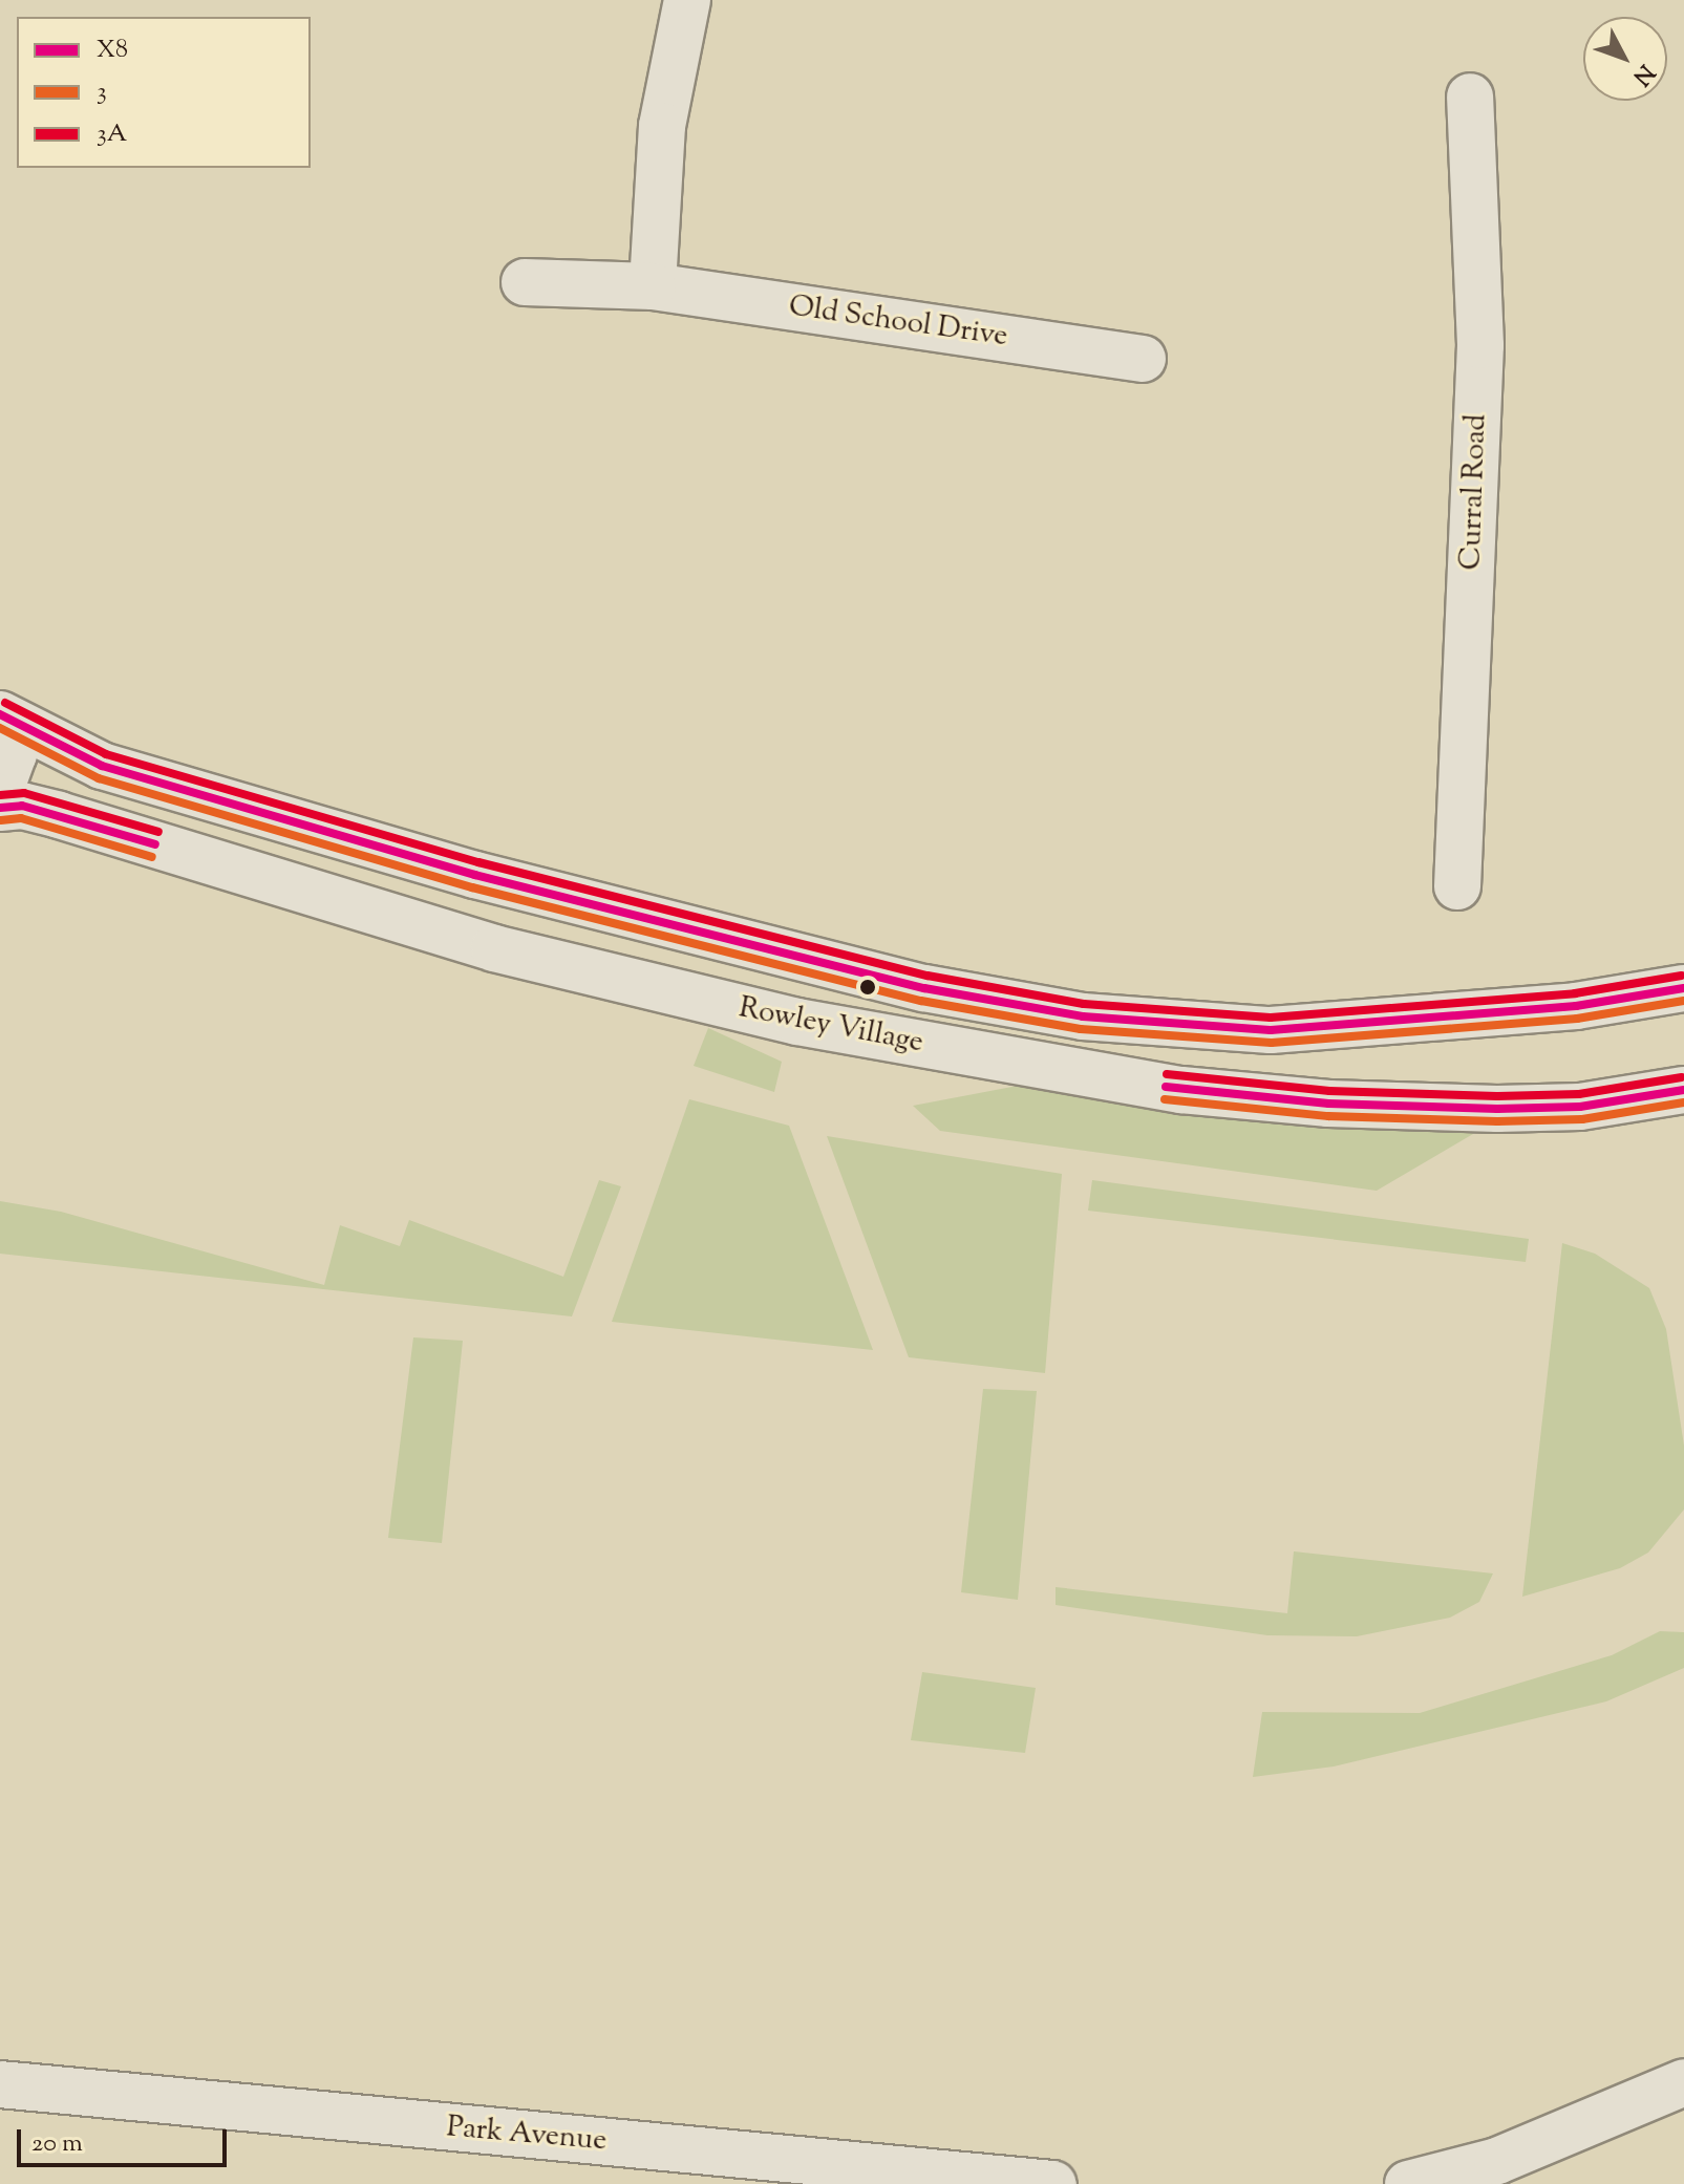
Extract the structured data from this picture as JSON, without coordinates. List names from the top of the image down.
{
  "streets": {
    "main road": [
      "Old School Drive",
      "Curral Road",
      "Rowley Village",
      "Park Avenue"
    ]
  },
  "lines": ["transit line 3A", "transit line X8", "transit line 3"],
  "legend": ["X8", "3", "3A"],
  "scale_bar": "20 m",
  "north": "bottom right"
}
